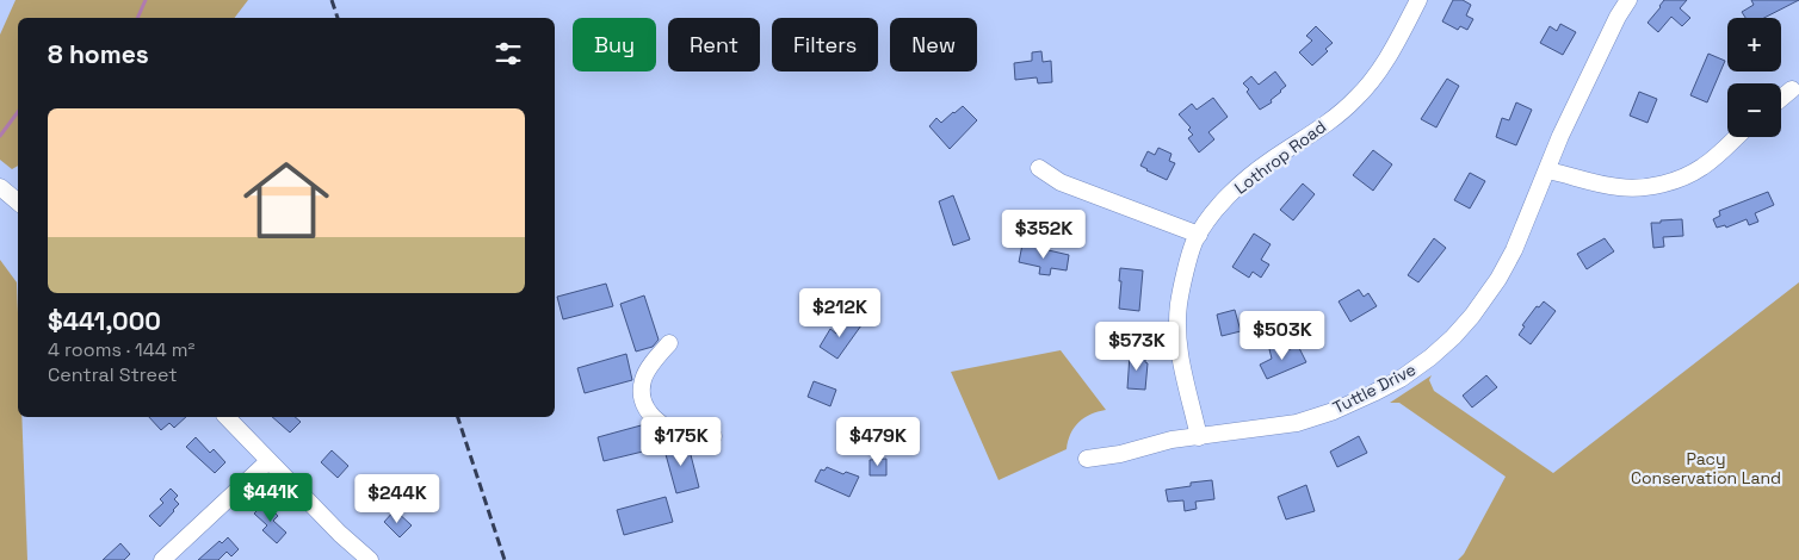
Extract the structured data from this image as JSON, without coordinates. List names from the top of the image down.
{
  "streets": {
    "street": ["Lothrop Road", "Tuttle Drive"]
  },
  "crossings": [
    ["Lothrop Road", "Tuttle Drive"]
  ],
  "parks": ["Pacy Conservation Land"],
  "page": {
    "map_buttons": ["+", "−"],
    "chip": [
      "Buy",
      "Rent",
      "Filters",
      "New"
    ],
    "heading": "8 homes",
    "list": [
      {
        "name": "$441,000",
        "note": "4 rooms · 144 m² · Central Street"
      }
    ],
    "price": [
      "$352K",
      "$212K",
      "$503K",
      "$573K",
      "$175K",
      "$479K",
      "$441K",
      "$244K"
    ]
  }
}
